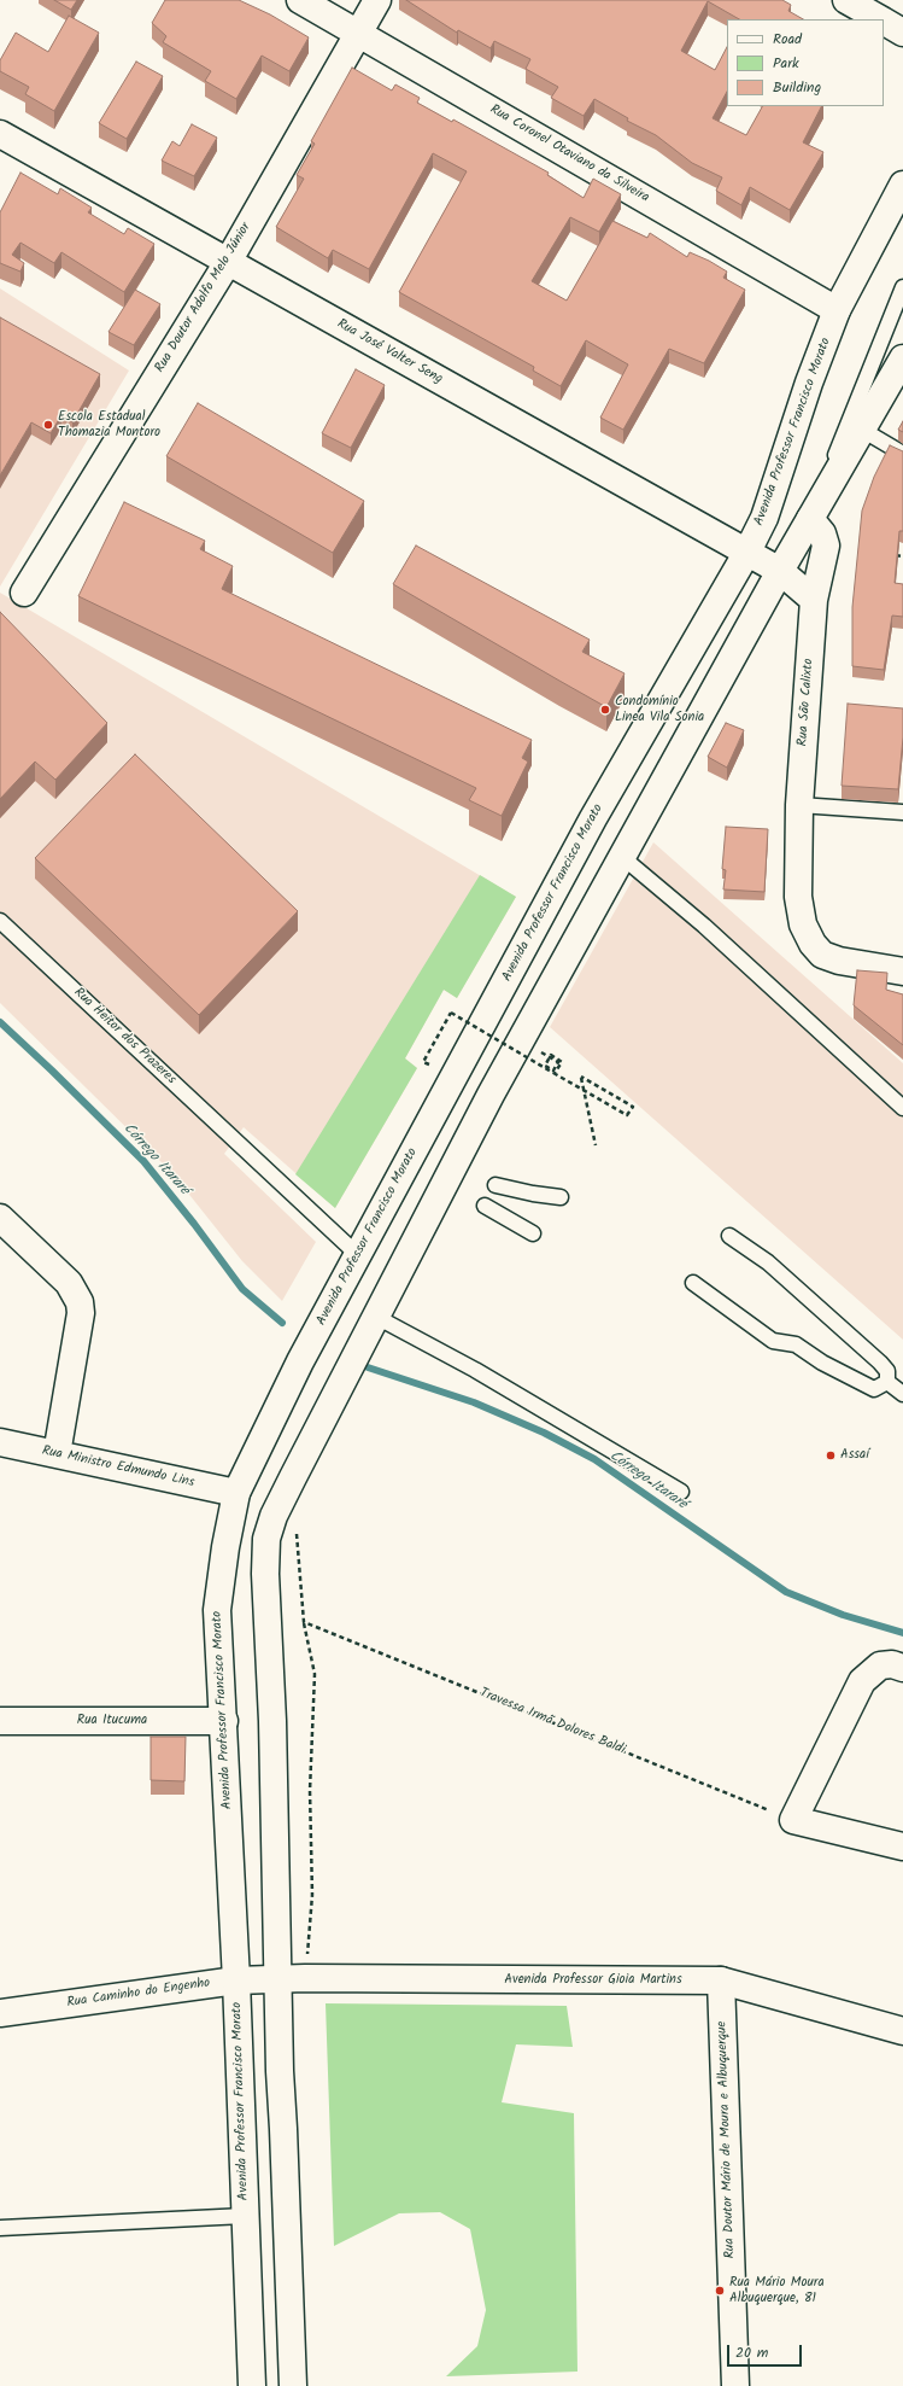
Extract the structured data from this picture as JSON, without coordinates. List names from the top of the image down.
{
  "streets": {
    "main road": [
      "Rua Coronel Otaviano da Silveira",
      "Rua Doutor Adolfo Melo Júnior",
      "Rua José Valter Seng",
      "Avenida Professor Francisco Morato",
      "Rua São Calixto",
      "Rua Ministro Edmundo Lins",
      "Rua Itucuma",
      "Avenida Professor Gioia Martins",
      "Rua Caminho do Engenho",
      "Rua Doutor Mário de Moura e Albuquerque"
    ],
    "lane": ["Rua Heitor dos Prazeres"],
    "path": ["Travessa Irmã Dolores Baldi"]
  },
  "crossings": [
    ["Rua Coronel Otaviano da Silveira", "Rua Doutor Adolfo Melo Júnior"],
    ["Rua Coronel Otaviano da Silveira", "Avenida Professor Francisco Morato"],
    ["Rua Doutor Adolfo Melo Júnior", "Rua José Valter Seng"],
    ["Rua José Valter Seng", "Avenida Professor Francisco Morato"],
    ["Avenida Professor Francisco Morato", "Rua Heitor dos Prazeres"],
    ["Avenida Professor Francisco Morato", "Rua Ministro Edmundo Lins"],
    ["Avenida Professor Francisco Morato", "Rua Itucuma"],
    ["Avenida Professor Francisco Morato", "Rua Caminho do Engenho"],
    ["Avenida Professor Gioia Martins", "Rua Caminho do Engenho"],
    ["Avenida Professor Gioia Martins", "Rua Doutor Mário de Moura e Albuquerque"]
  ],
  "water": ["Córrego Itararé"],
  "places": [
    "Escola Estadual Thomazia Montoro",
    "Condomínio Linea Vila Sonia",
    "Assaí",
    "Rua Mário Moura Albuquerque, 81"
  ],
  "legend": ["Road", "Park", "Building"],
  "scale_bar": "20 m"
}
